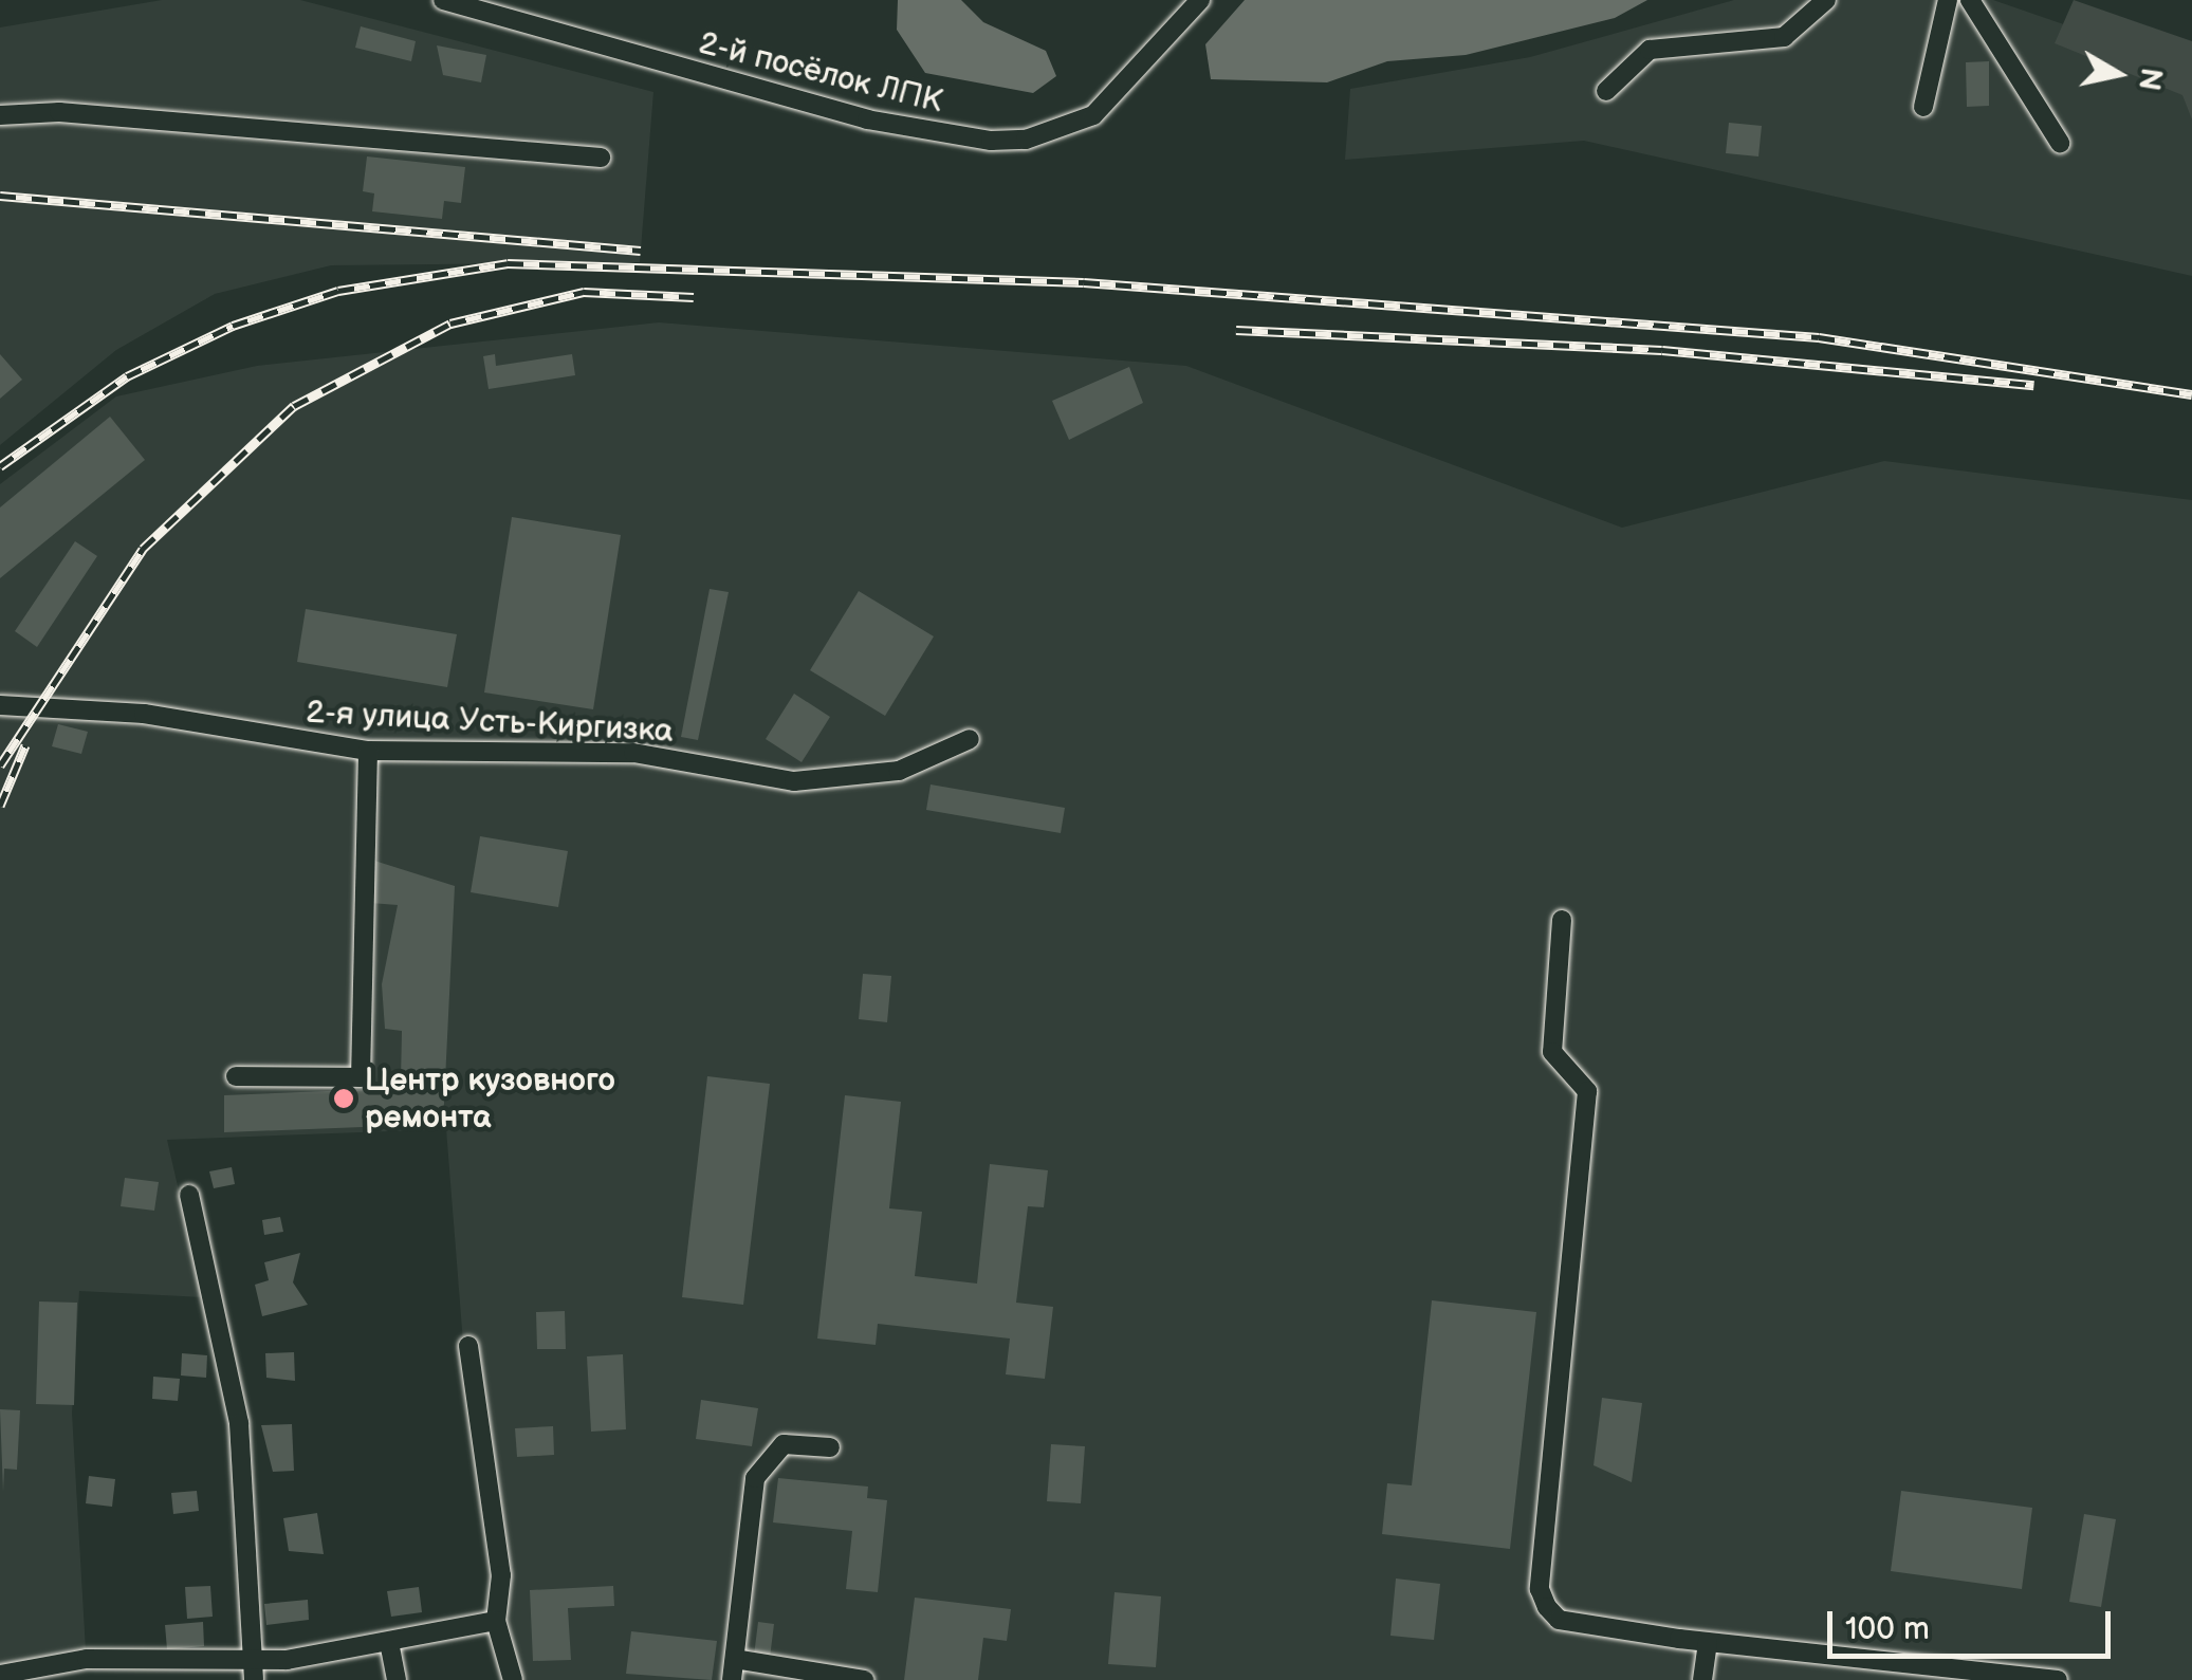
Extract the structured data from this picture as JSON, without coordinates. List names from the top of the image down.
{
  "streets": {
    "street": ["2-й посёлок ЛПК", "2-я улица Усть-Киргизка"]
  },
  "places": ["Центр кузовного ремонта"],
  "scale_bar": "100 m",
  "north": "right"
}
